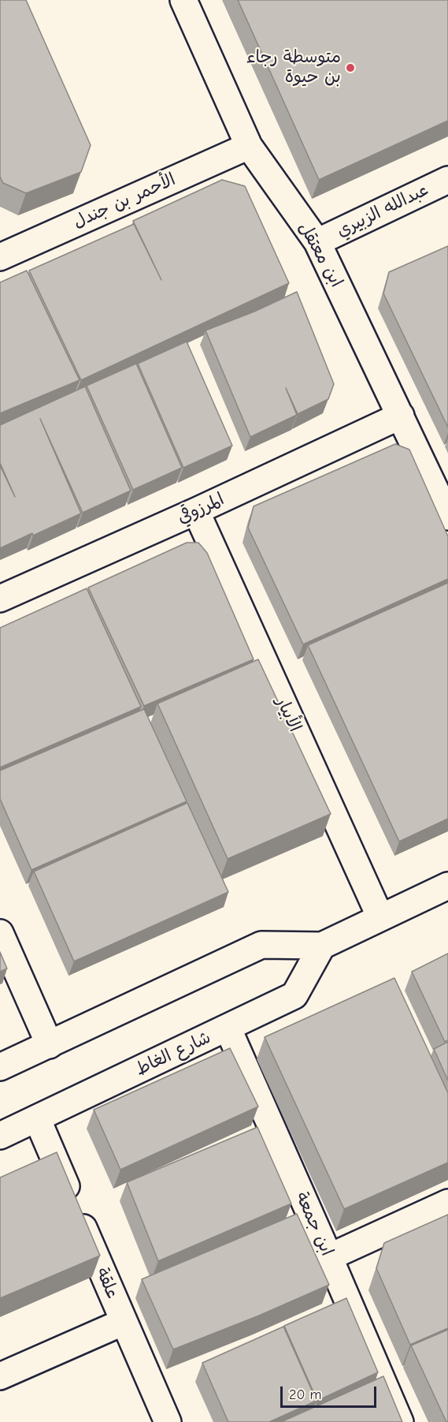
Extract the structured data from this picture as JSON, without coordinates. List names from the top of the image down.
{
  "streets": {
    "street": [
      "الأحمر بن جندل",
      "عبدالله الزبيري",
      "ابن معتقل",
      "المرزوقي",
      "الأبيار",
      "شارع الغاط",
      "ابن جمعة",
      "علقة"
    ]
  },
  "crossings": [
    ["الأحمر بن جندل", "ابن معتقل"],
    ["عبدالله الزبيري", "ابن معتقل"],
    ["ابن معتقل", "المرزوقي"],
    ["المرزوقي", "الأبيار"],
    ["شارع الغاط", "ابن جمعة"],
    ["شارع الغاط", "علقة"]
  ],
  "places": ["متوسطة رجاء بن حيوة"],
  "scale_bar": "20 m"
}
